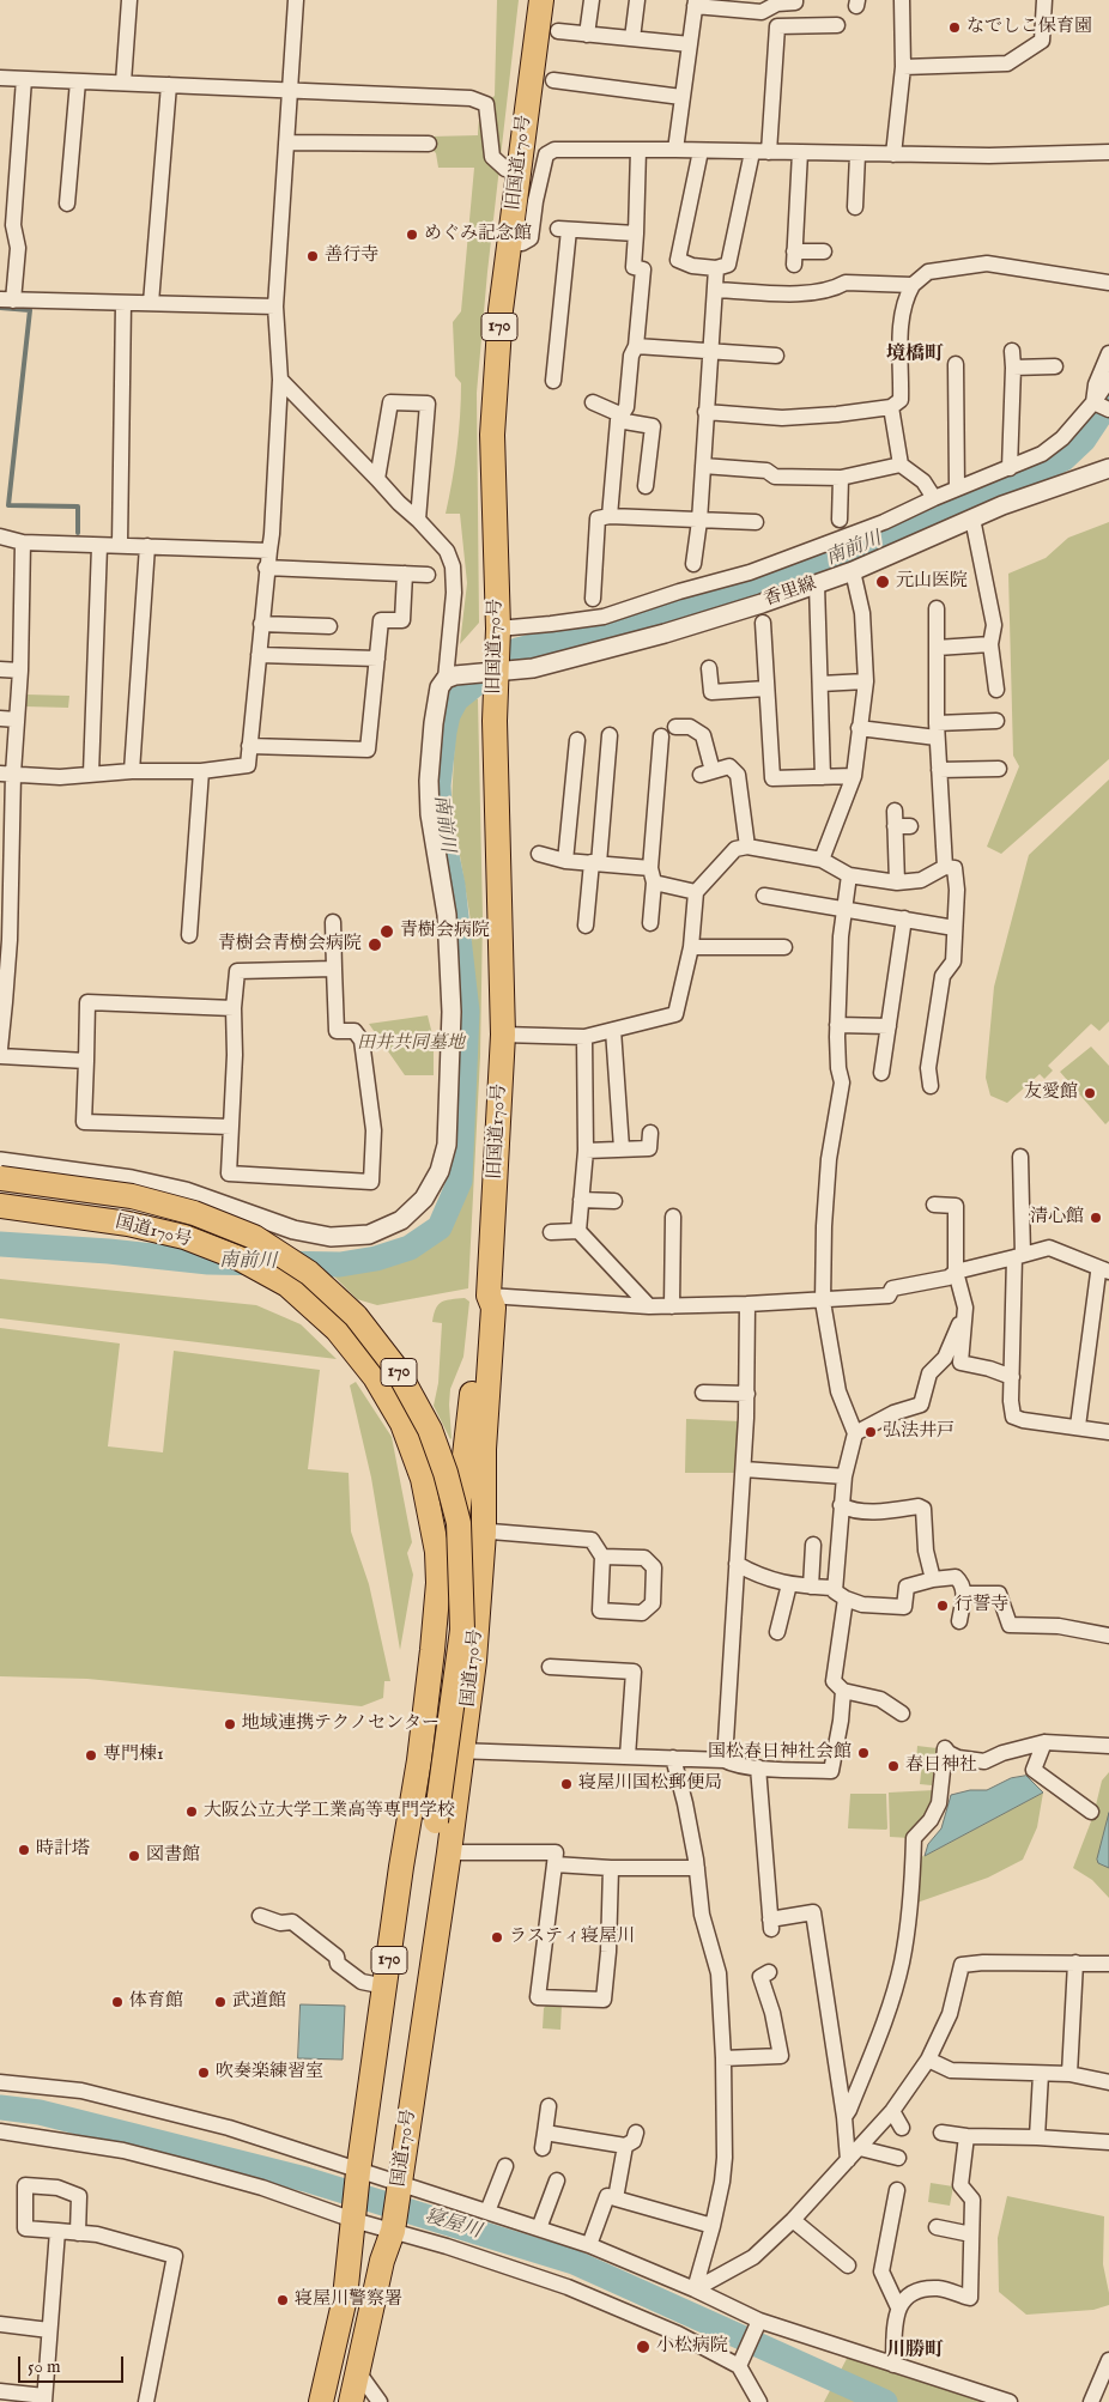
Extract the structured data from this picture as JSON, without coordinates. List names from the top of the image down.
{
  "streets": {
    "highway": ["旧国道170号", "170", "国道170号"],
    "street": ["香里線"]
  },
  "crossings": [
    ["旧国道170号", "香里線"],
    ["旧国道170号", "国道170号"]
  ],
  "districts": ["境橋町", "川勝町"],
  "water": ["南前川", "寝屋川"],
  "parks": ["田井共同墓地"],
  "places": [
    "なでしこ保育園",
    "めぐみ記念館",
    "善行寺",
    "元山医院",
    "青樹会病院",
    "青樹会青樹会病院",
    "友愛館",
    "清心館",
    "弘法井戸",
    "行誓寺",
    "地域連携テクノセンター",
    "国松春日神社会館",
    "専門棟1",
    "春日神社",
    "寝屋川国松郵便局",
    "大阪公立大学工業高等専門学校",
    "時計塔",
    "図書館",
    "ラスティ寝屋川",
    "体育館",
    "武道館",
    "吹奏楽練習室",
    "寝屋川警察署",
    "小松病院"
  ],
  "scale_bar": "50 m"
}
